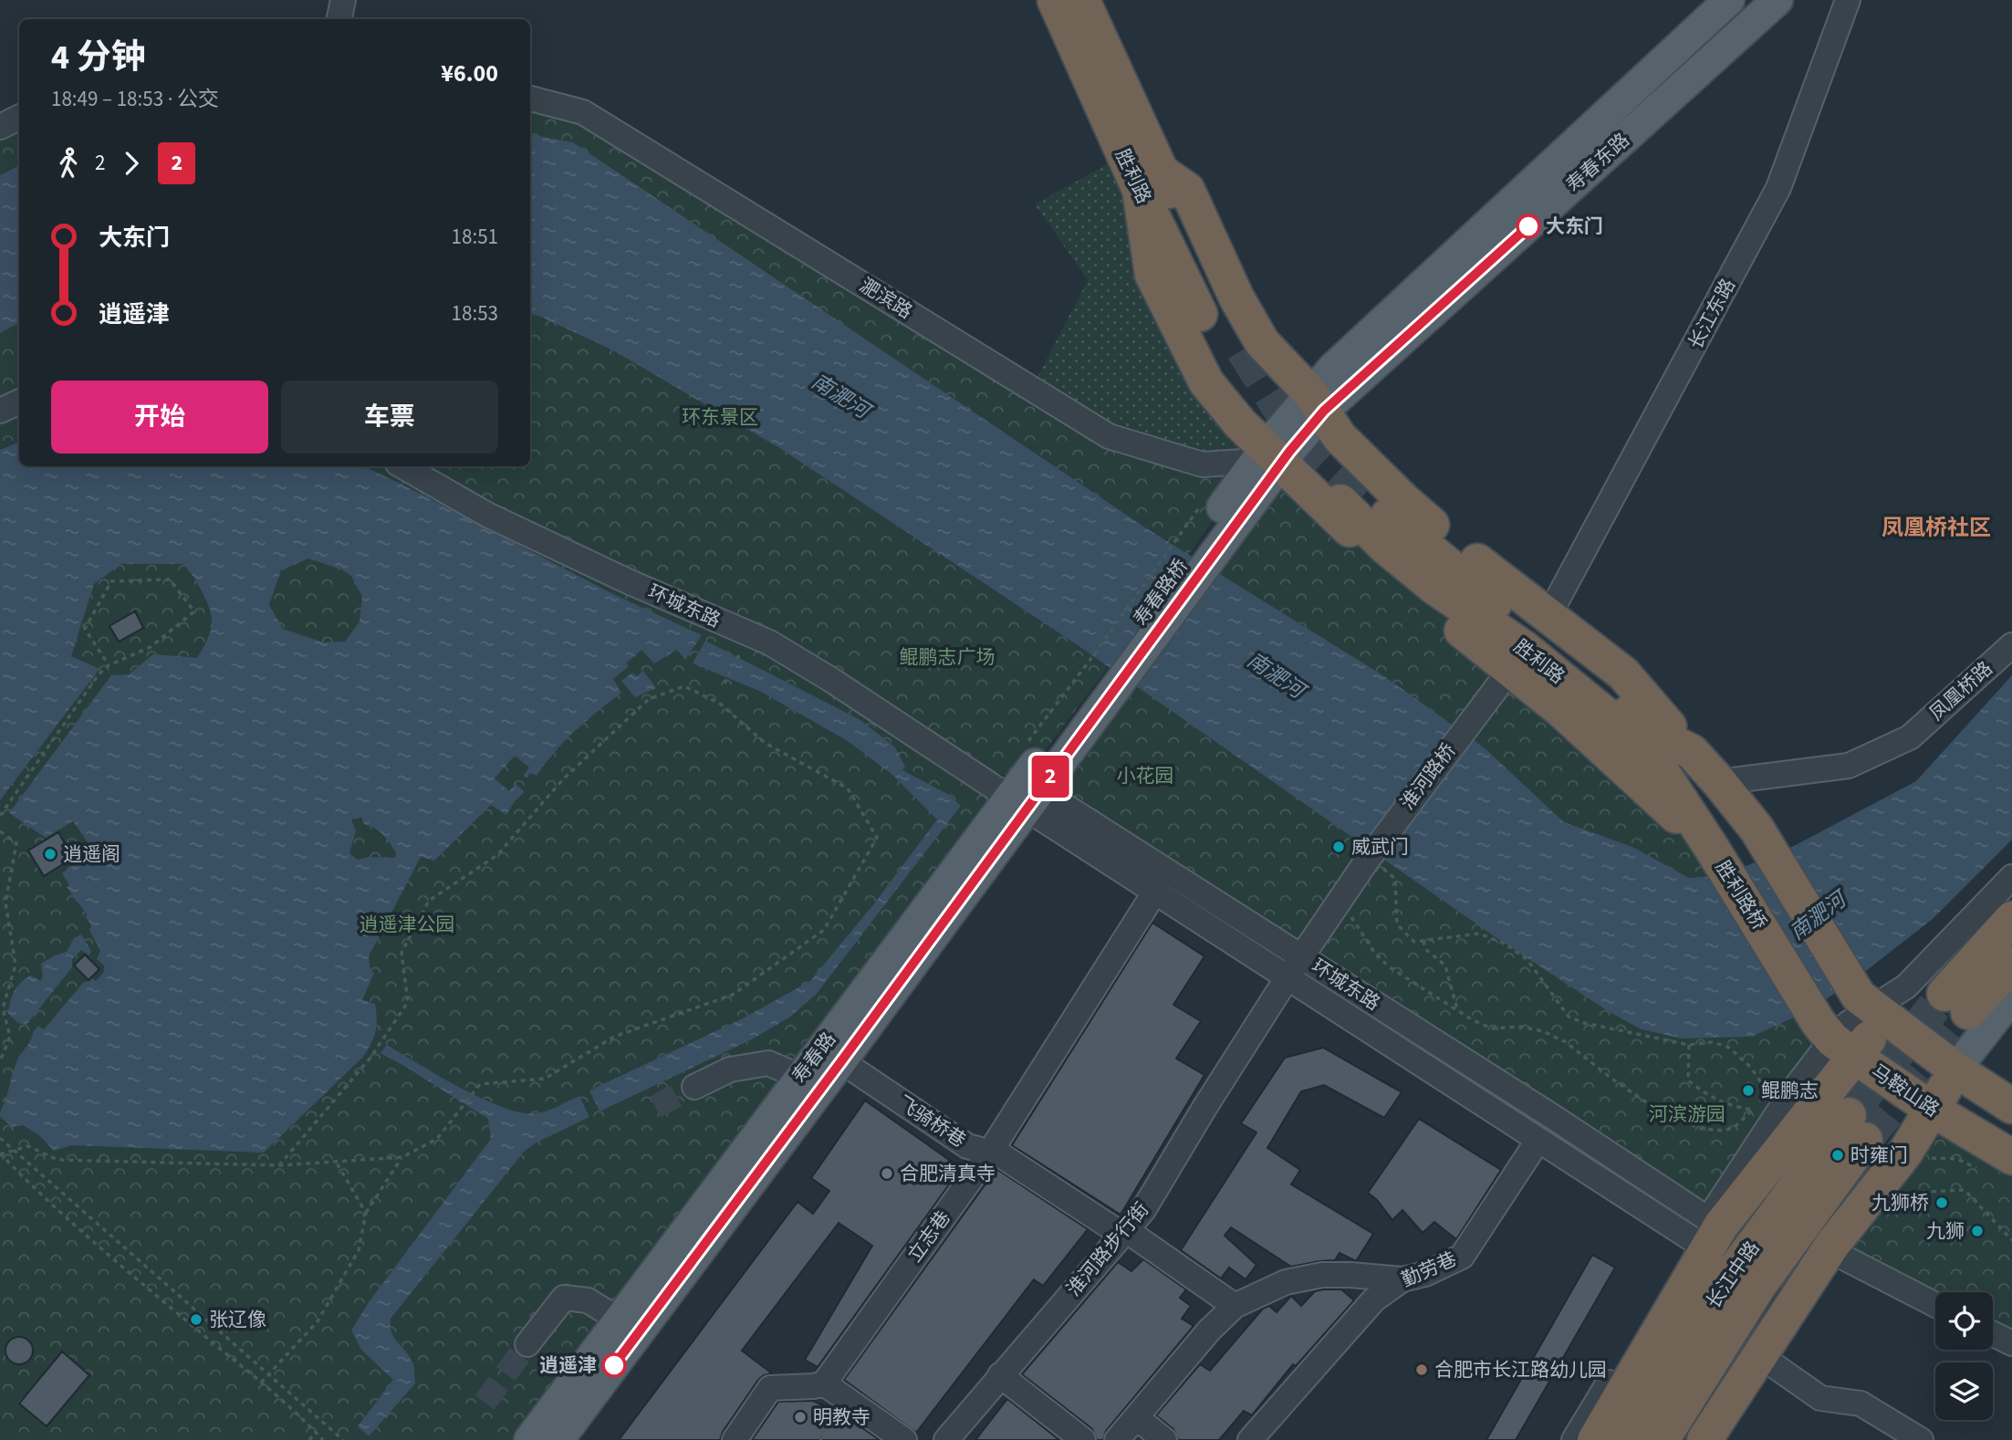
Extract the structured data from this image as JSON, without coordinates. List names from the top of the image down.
{
  "streets": {
    "highway": [
      "胜利路",
      "胜利路桥",
      "马鞍山路",
      "长江中路"
    ],
    "main road": ["寿春东路", "寿春路桥", "寿春路"],
    "street": [
      "淝滨路",
      "长江东路",
      "环城东路",
      "凤凰桥路",
      "淮河路桥",
      "飞骑桥巷",
      "立志巷",
      "淮河路步行街",
      "勤劳巷"
    ]
  },
  "crossings": [
    ["寿春东路", "淝滨路"],
    ["寿春东路", "寿春路桥"],
    ["胜利路", "凤凰桥路"],
    ["胜利路", "胜利路桥"],
    ["寿春路桥", "寿春路"],
    ["环城东路", "寿春路"],
    ["环城东路", "立志巷"],
    ["环城东路", "淮河路步行街"],
    ["环城东路", "勤劳巷"],
    ["淮河路桥", "淮河路步行街"],
    ["胜利路桥", "马鞍山路"],
    ["寿春路", "飞骑桥巷"],
    ["飞骑桥巷", "立志巷"],
    ["飞骑桥巷", "淮河路步行街"]
  ],
  "districts": ["凤凰桥社区"],
  "water": ["南淝河"],
  "parks": [
    "环东景区",
    "鲲鹏志广场",
    "小花园",
    "逍遥津公园",
    "河滨游园"
  ],
  "places": [
    "大东门",
    "威武门",
    "逍遥阁",
    "鲲鹏志",
    "时雍门",
    "合肥清真寺",
    "九狮桥",
    "九狮",
    "张辽像",
    "逍遥津",
    "合肥市长江路幼儿园",
    "明教寺"
  ],
  "lines": ["bus line 2"],
  "page": {
    "on_map": "2",
    "heading": ["4 分钟", "18:49 – 18:53 · 公交", "¥6.00"],
    "legs": ["2", "2"],
    "list": [
      {
        "name": "大东门",
        "value": "18:51"
      },
      {
        "name": "逍遥津",
        "value": "18:53"
      }
    ],
    "buttons": ["开始", "车票"]
  }
}
